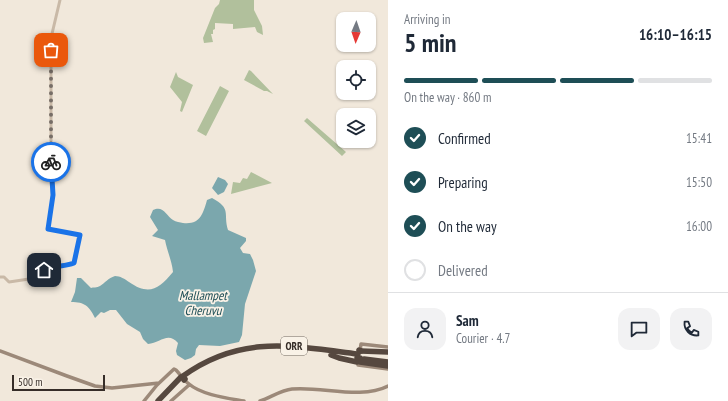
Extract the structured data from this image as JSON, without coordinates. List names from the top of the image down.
{
  "streets": {
    "highway": ["ORR"]
  },
  "water": ["Mallampet Cheruvu"],
  "scale_bar": "500 m",
  "north": "bottom",
  "page": {
    "heading": ["5 min", "Arriving in", "16:10–16:15"],
    "panel": ["Sam", "Courier · 4.7"],
    "bar": "On the way · 860 m",
    "list": [
      ["Confirmed", "15:41"],
      ["Preparing", "15:50"],
      ["On the way", "16:00"],
      "Delivered"
    ],
    "scale": "500 m"
  }
}
